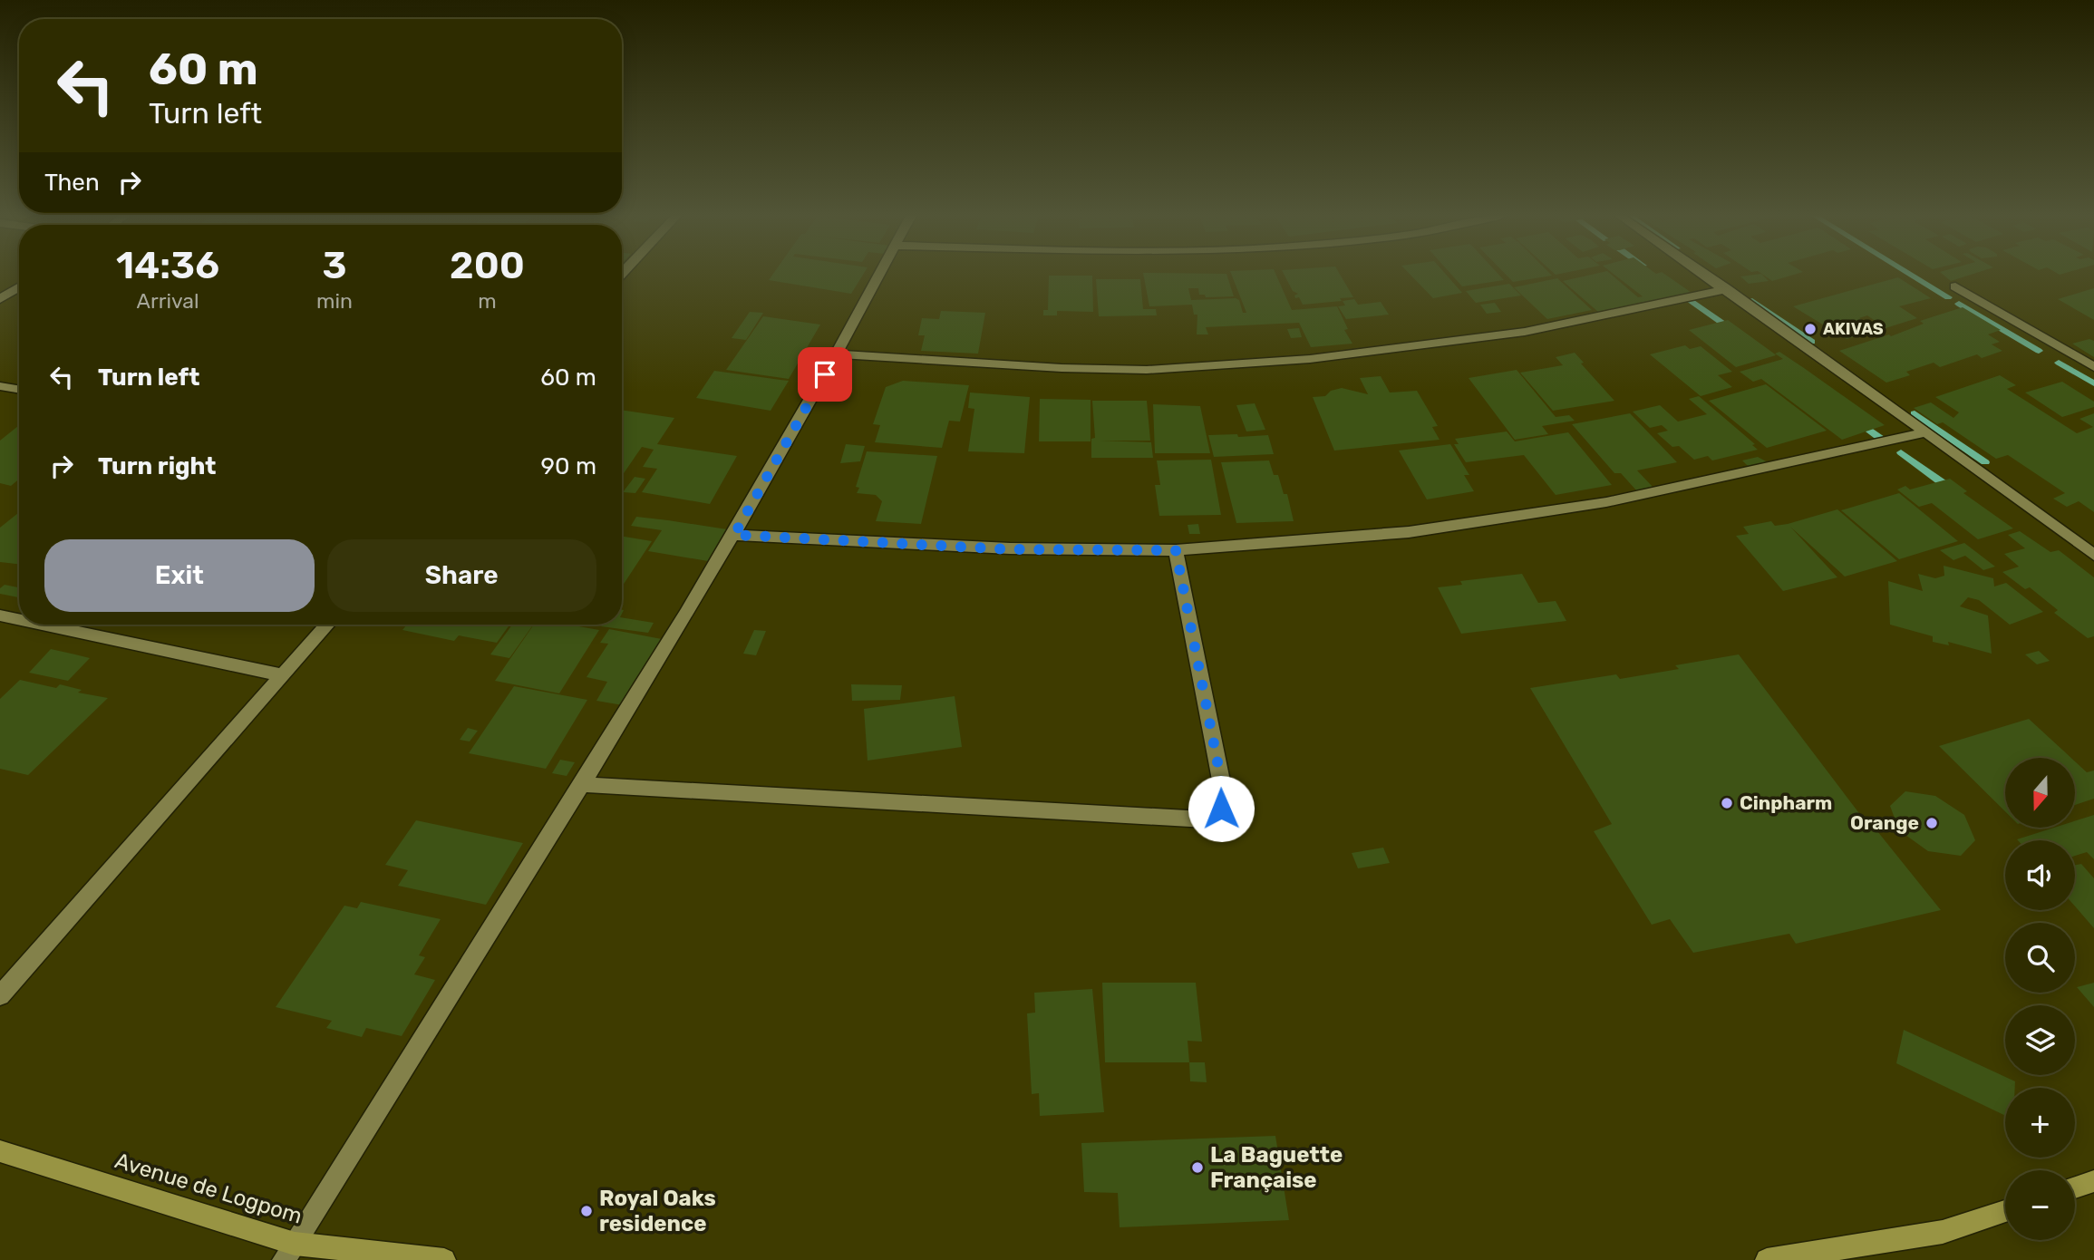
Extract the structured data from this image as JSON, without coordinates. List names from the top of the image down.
{
  "streets": {
    "main road": ["Avenue de Logpom"]
  },
  "places": [
    "AKIVAS",
    "Cinpharm",
    "Orange",
    "La Baguette Française",
    "Royal Oaks residence"
  ],
  "north": "bottom",
  "page": {
    "turn": ["60 m", "Turn left"],
    "then": "Then",
    "eta": [
      "14:36",
      "Arrival",
      "3",
      "min",
      "200",
      "m"
    ],
    "list": [
      {
        "name": "Turn left",
        "value": "60 m"
      },
      {
        "name": "Turn right",
        "value": "90 m"
      }
    ],
    "buttons": ["Exit", "Share"],
    "map_buttons": ["+", "−"]
  }
}
